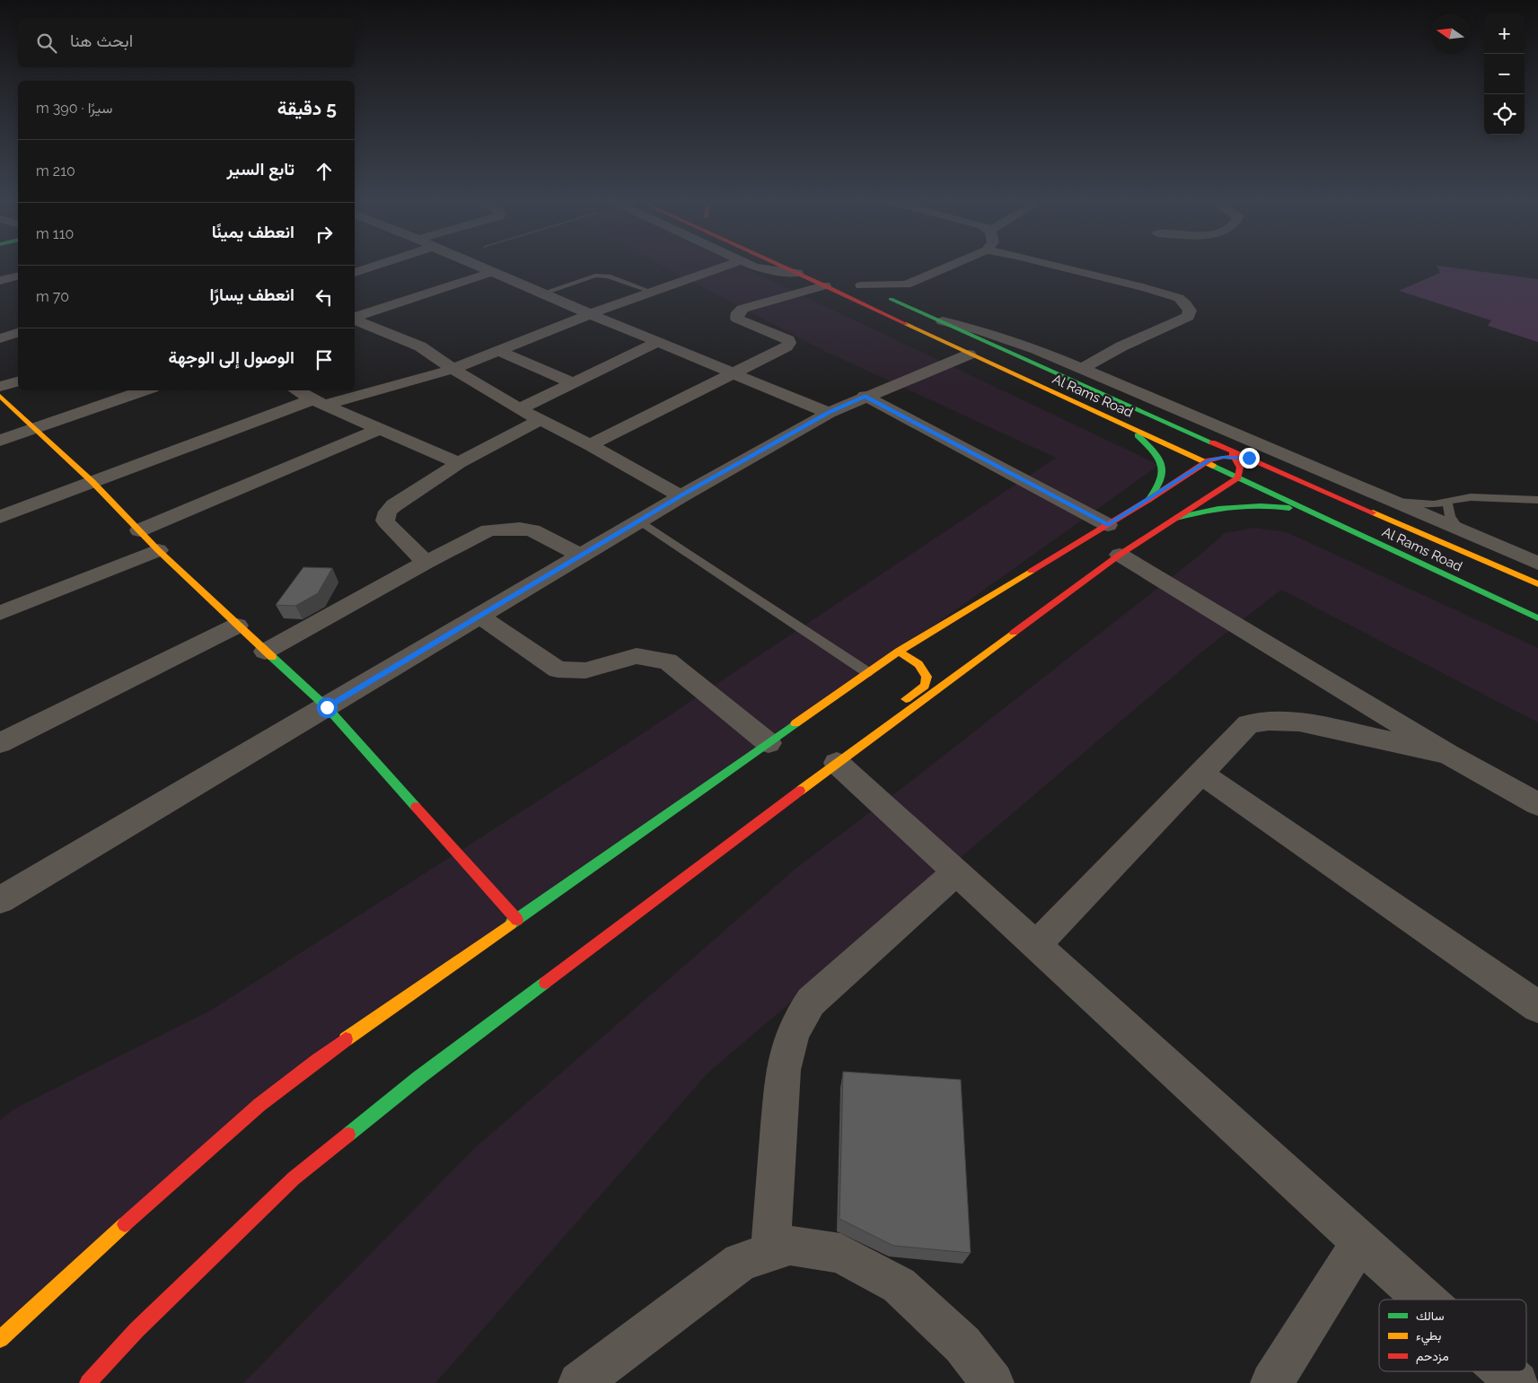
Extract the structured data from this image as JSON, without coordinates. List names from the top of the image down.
{
  "streets": {
    "main road": ["Al Rams Road"]
  },
  "legend": ["سالك", "بطيء", "مزدحم"],
  "north": "left",
  "page": {
    "map_buttons": ["+", "−"],
    "search": "ابحث هنا",
    "heading": ["5 دقيقة", "سيرًا · 390 m"],
    "list": [
      ["تابع السير", "210 m"],
      ["انعطف يمينًا", "110 m"],
      ["انعطف يسارًا", "70 m"],
      "الوصول إلى الوجهة"
    ]
  }
}
